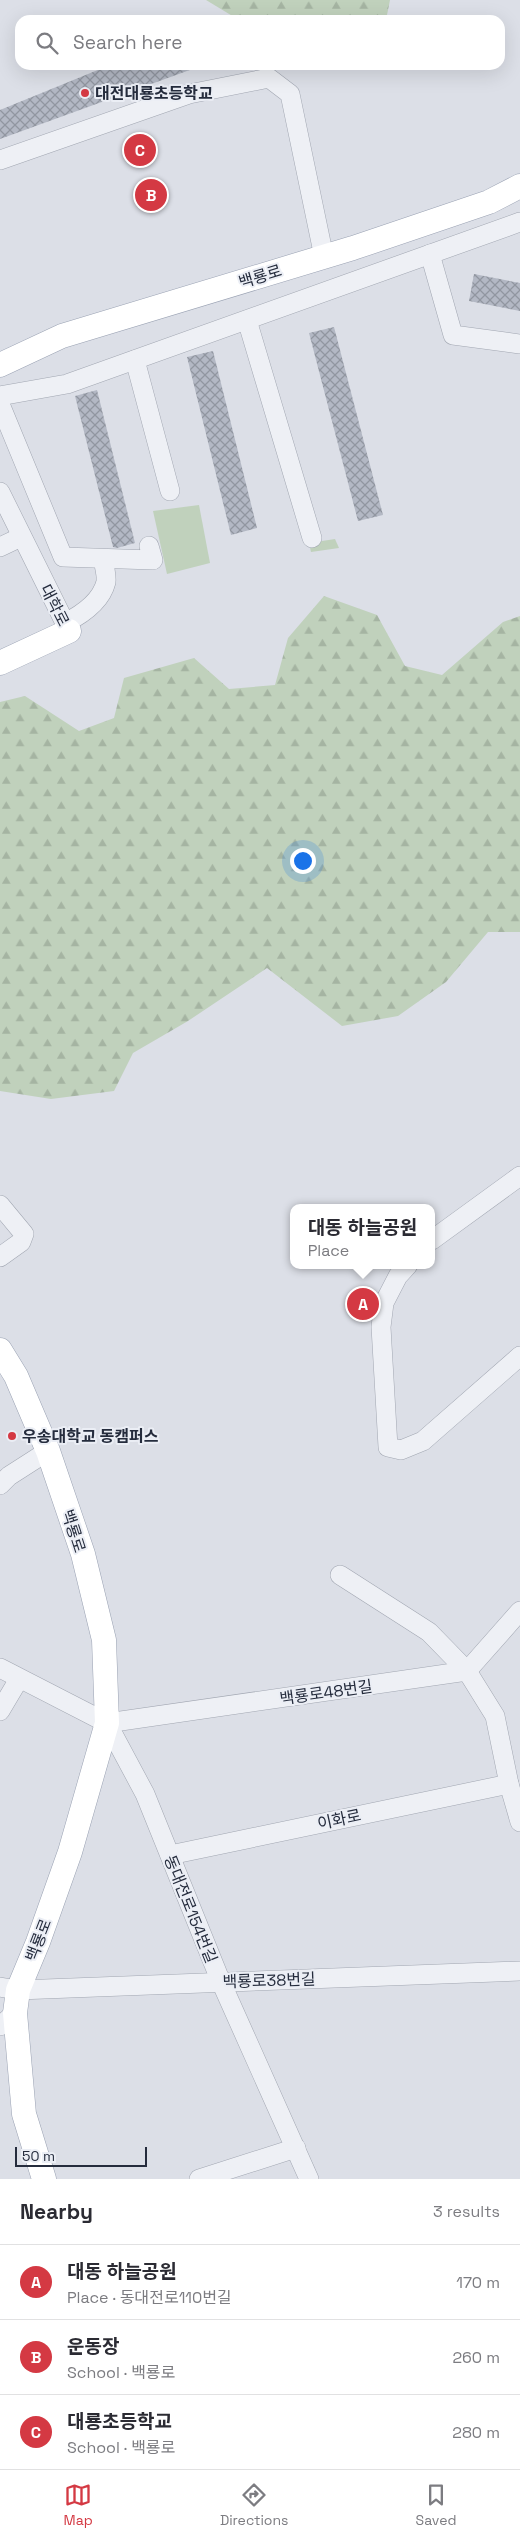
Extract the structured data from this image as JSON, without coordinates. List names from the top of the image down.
{
  "streets": {
    "main road": ["백룡로", "대학로"],
    "street": [
      "백룡로48번길",
      "이화로",
      "동대전로154번길",
      "백룡로38번길"
    ]
  },
  "crossings": [
    ["백룡로", "백룡로48번길"],
    ["백룡로", "동대전로154번길"],
    ["백룡로", "백룡로38번길"],
    ["백룡로48번길", "동대전로154번길"],
    ["이화로", "동대전로154번길"],
    ["동대전로154번길", "백룡로38번길"]
  ],
  "places": ["대전대룡초등학교", "우송대학교 동캠퍼스"],
  "scale_bar": "50 m",
  "page": {
    "search": "Search here",
    "pins": ["C", "B", "A"],
    "popup": ["대동 하늘공원", "Place"],
    "scale": "50 m",
    "heading": ["Nearby", "3 results"],
    "list": [
      {
        "mark": "A",
        "name": "대동 하늘공원",
        "note": "Place · 동대전로110번길",
        "value": "170 m"
      },
      {
        "mark": "B",
        "name": "운동장",
        "note": "School · 백룡로",
        "value": "260 m"
      },
      {
        "mark": "C",
        "name": "대룡초등학교",
        "note": "School · 백룡로",
        "value": "280 m"
      }
    ],
    "nav": ["Map", "Directions", "Saved"]
  }
}
